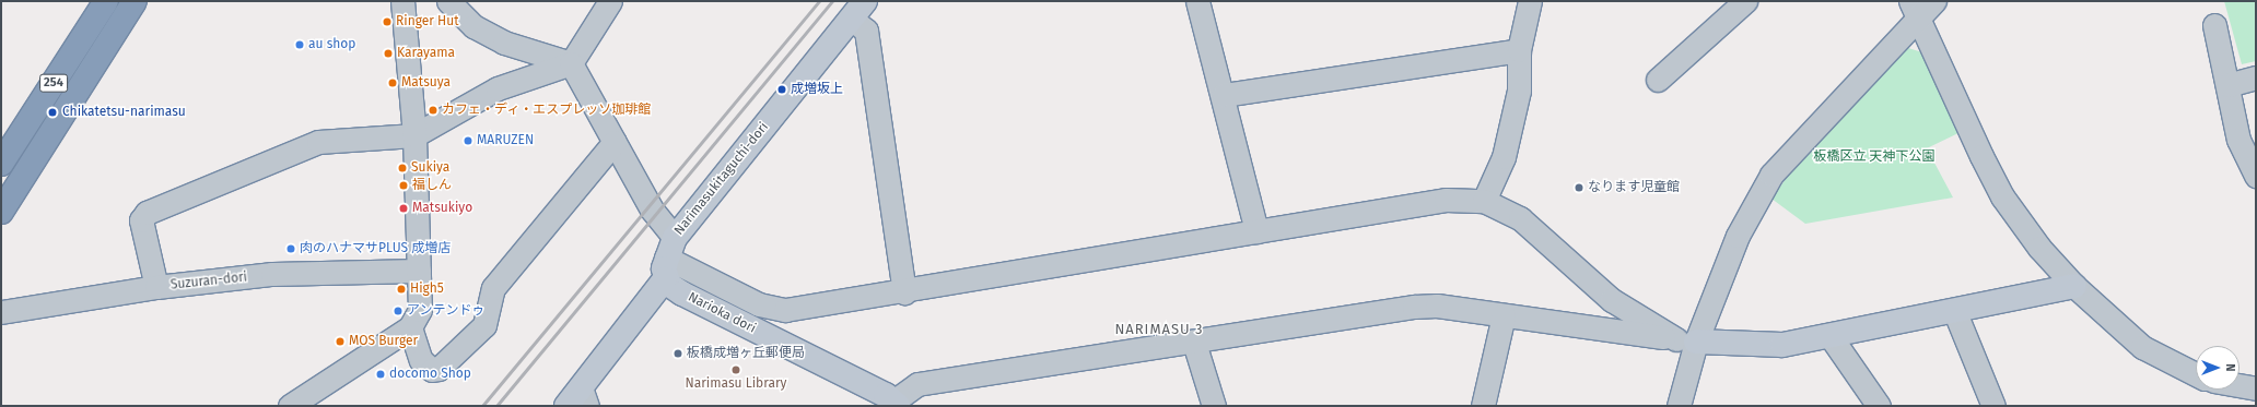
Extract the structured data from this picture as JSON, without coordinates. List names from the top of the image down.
{
  "streets": {
    "highway": ["254"],
    "street": ["Narimasukitaguchi-dori", "Suzuran-dori", "Narioka dori"]
  },
  "crossings": [
    ["Narimasukitaguchi-dori", "Narioka dori"]
  ],
  "districts": ["NARIMASU 3"],
  "parks": ["板橋区立 天神下公園"],
  "places": [
    "Ringer Hut",
    "au shop",
    "Karayama",
    "Matsuya",
    "成増坂上",
    "カフェ・ディ・エスプレッソ珈琲館",
    "Chikatetsu-narimasu",
    "MARUZEN",
    "Sukiya",
    "福しん",
    "なります児童館",
    "Matsukiyo",
    "肉のハナマサPLUS 成増店",
    "High5",
    "アンテンドゥ",
    "MOS Burger",
    "板橋成増ヶ丘郵便局",
    "Narimasu Library",
    "docomo Shop"
  ],
  "north": "right"
}
